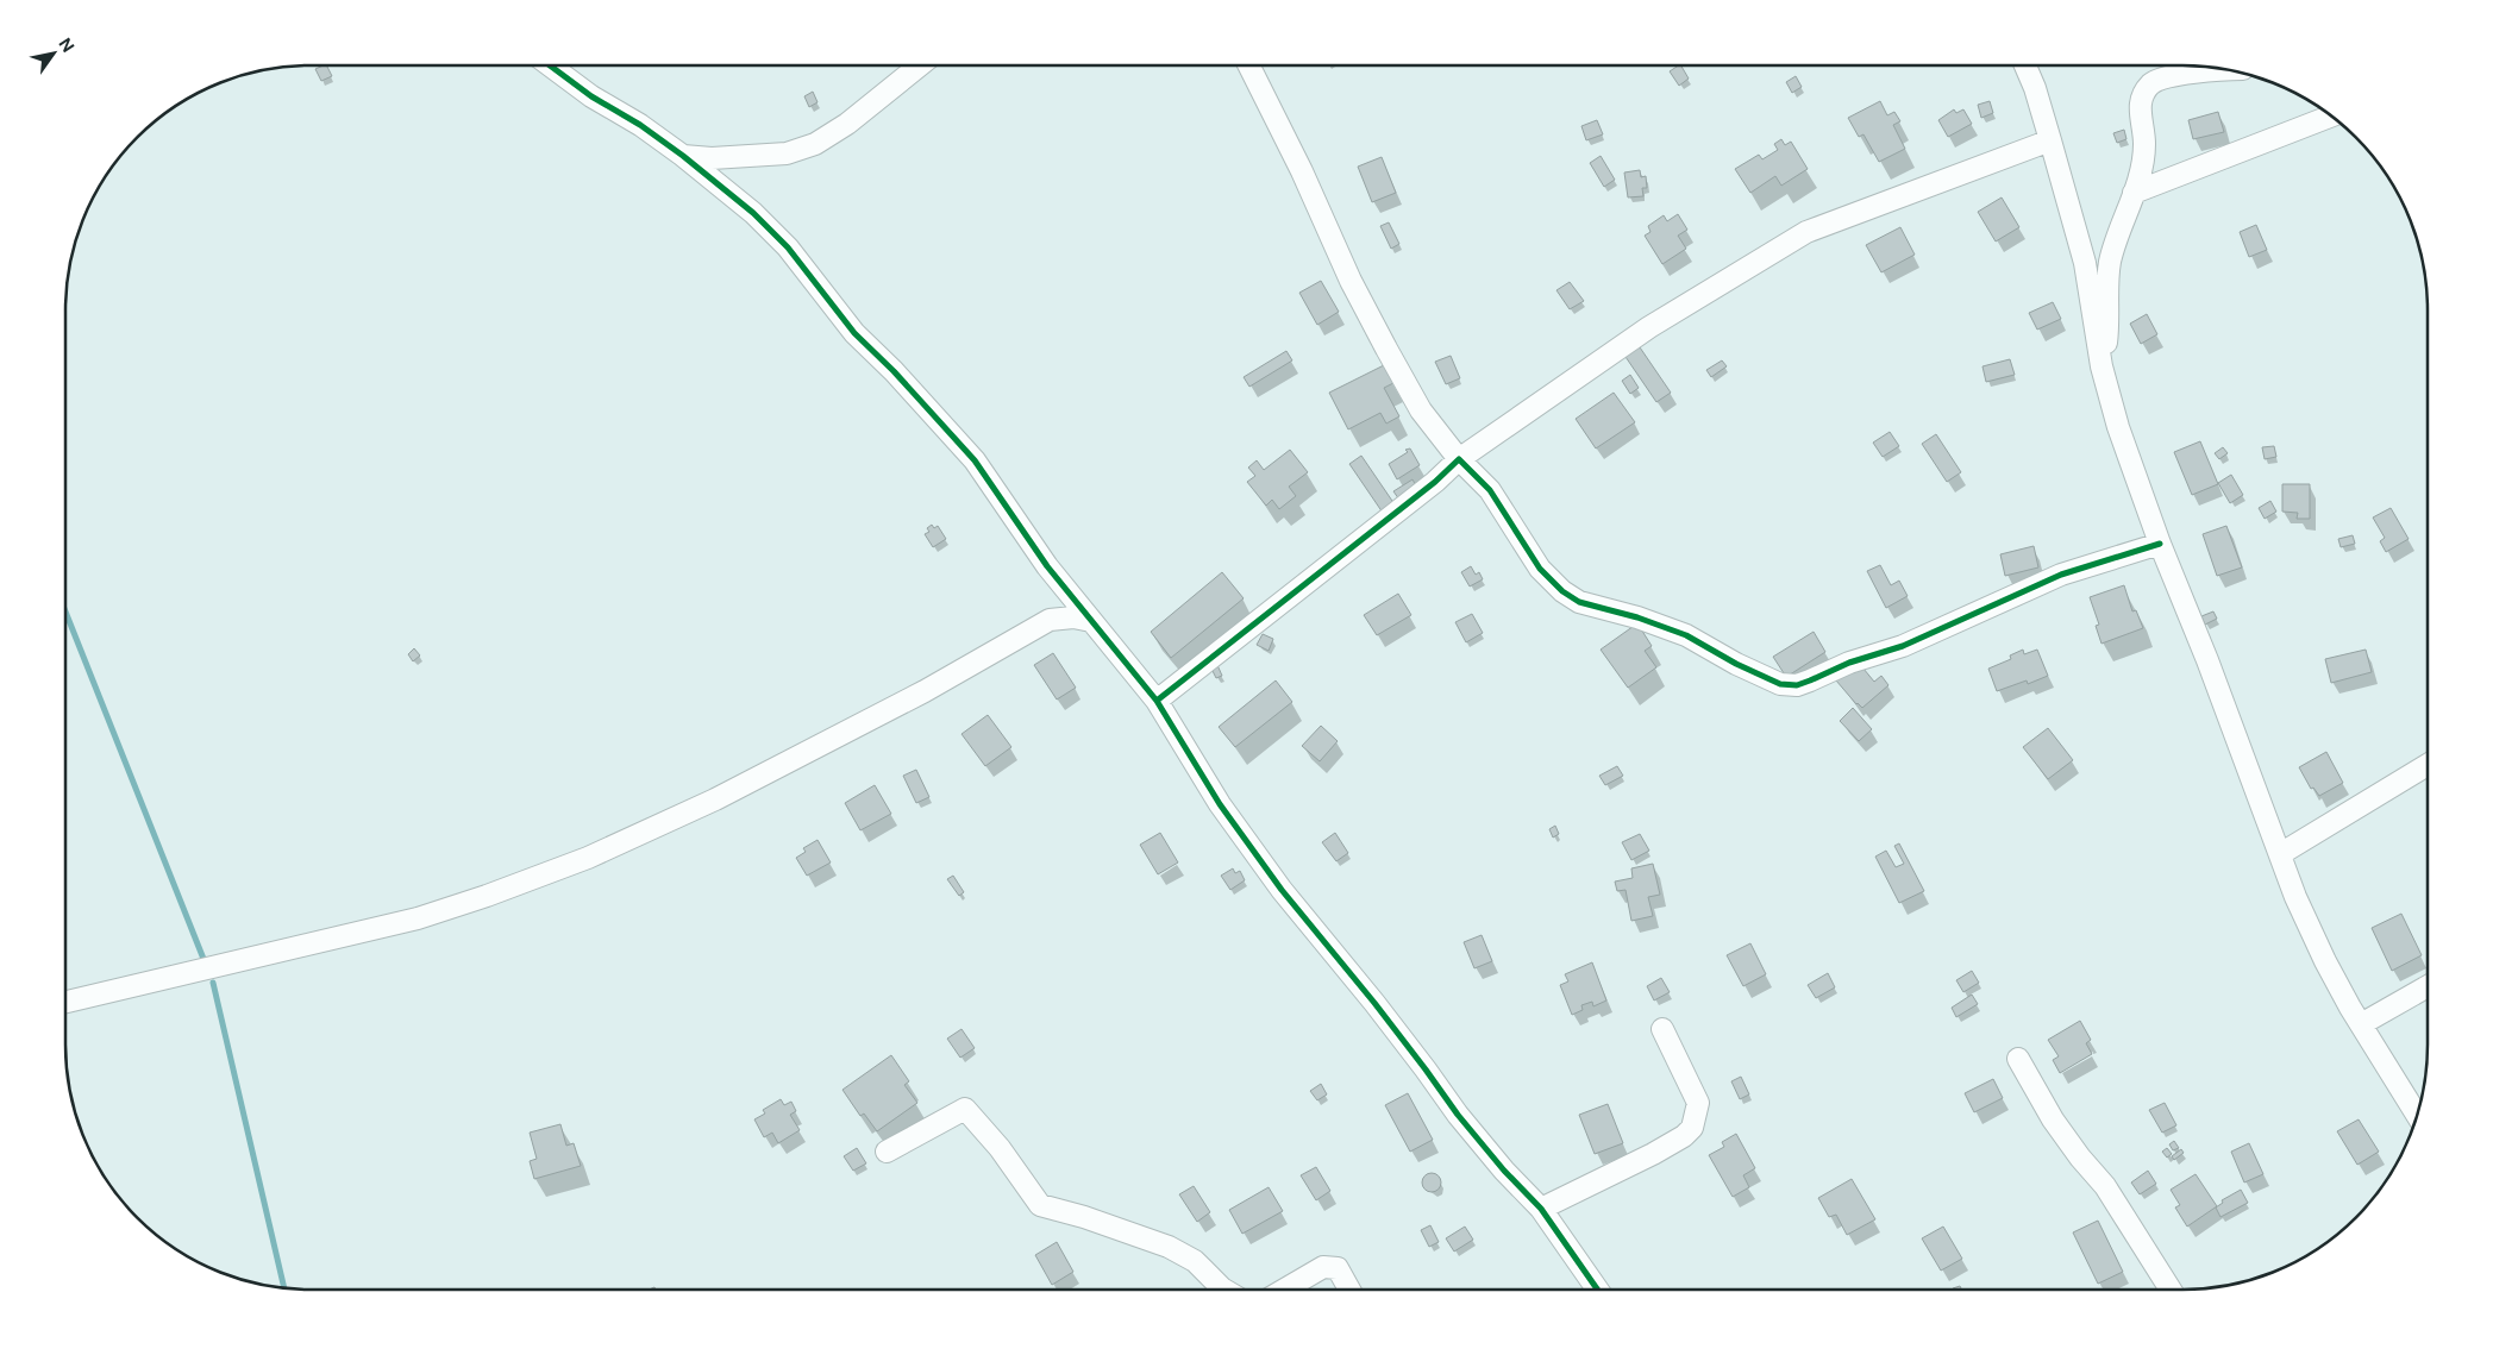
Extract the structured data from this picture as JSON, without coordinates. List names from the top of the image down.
{
  "north": "top right"
}
